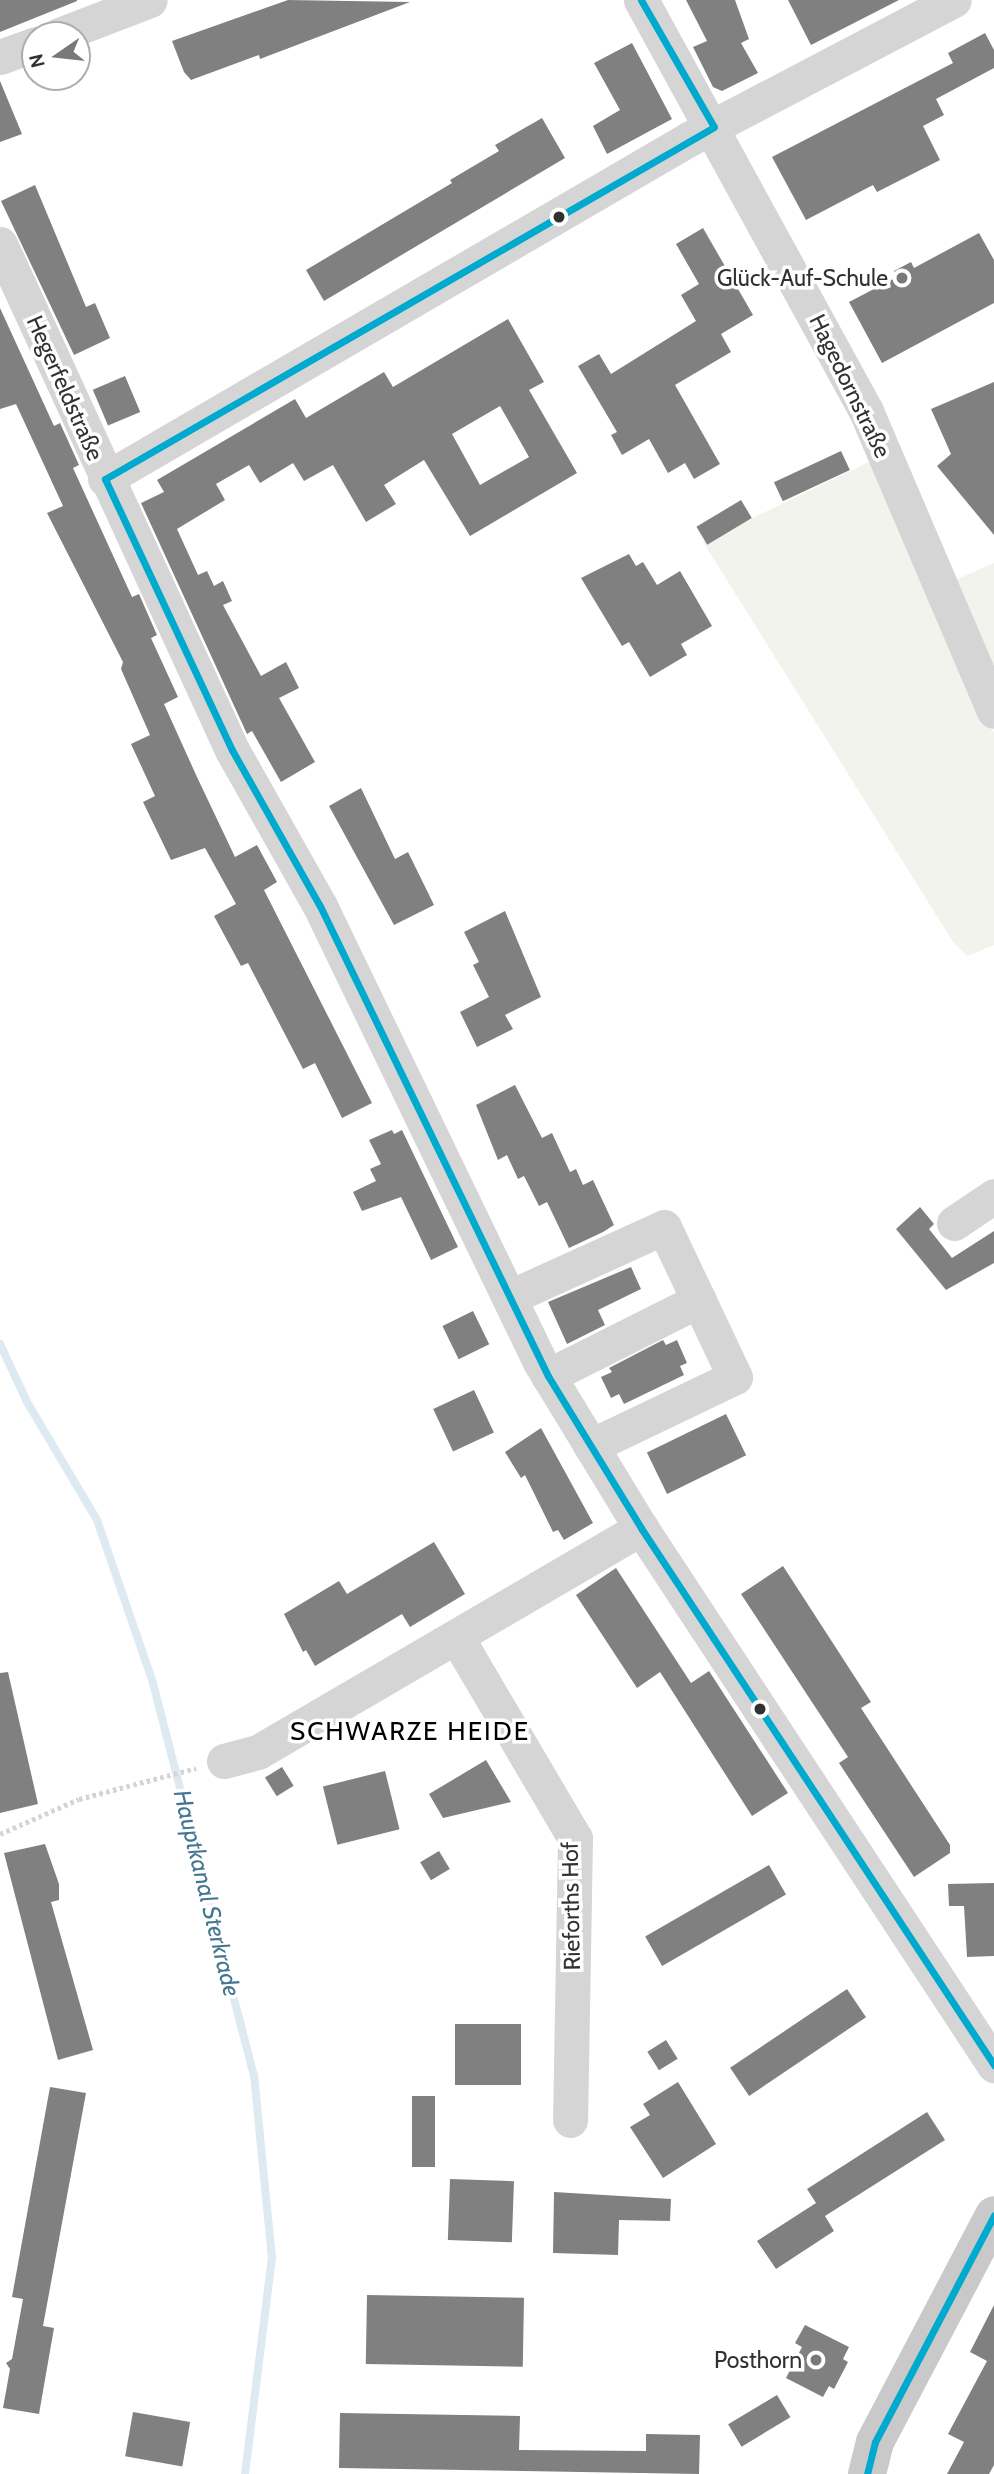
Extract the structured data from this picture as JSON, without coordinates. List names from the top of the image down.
{
  "streets": {
    "street": ["Hagedornstraße", "Hegerfeldstraße", "Rieforths Hof"]
  },
  "districts": ["SCHWARZE HEIDE"],
  "water": ["Hauptkanal Sterkrade"],
  "places": ["Glück-Auf-Schule", "Posthorn"],
  "north": "left"
}
